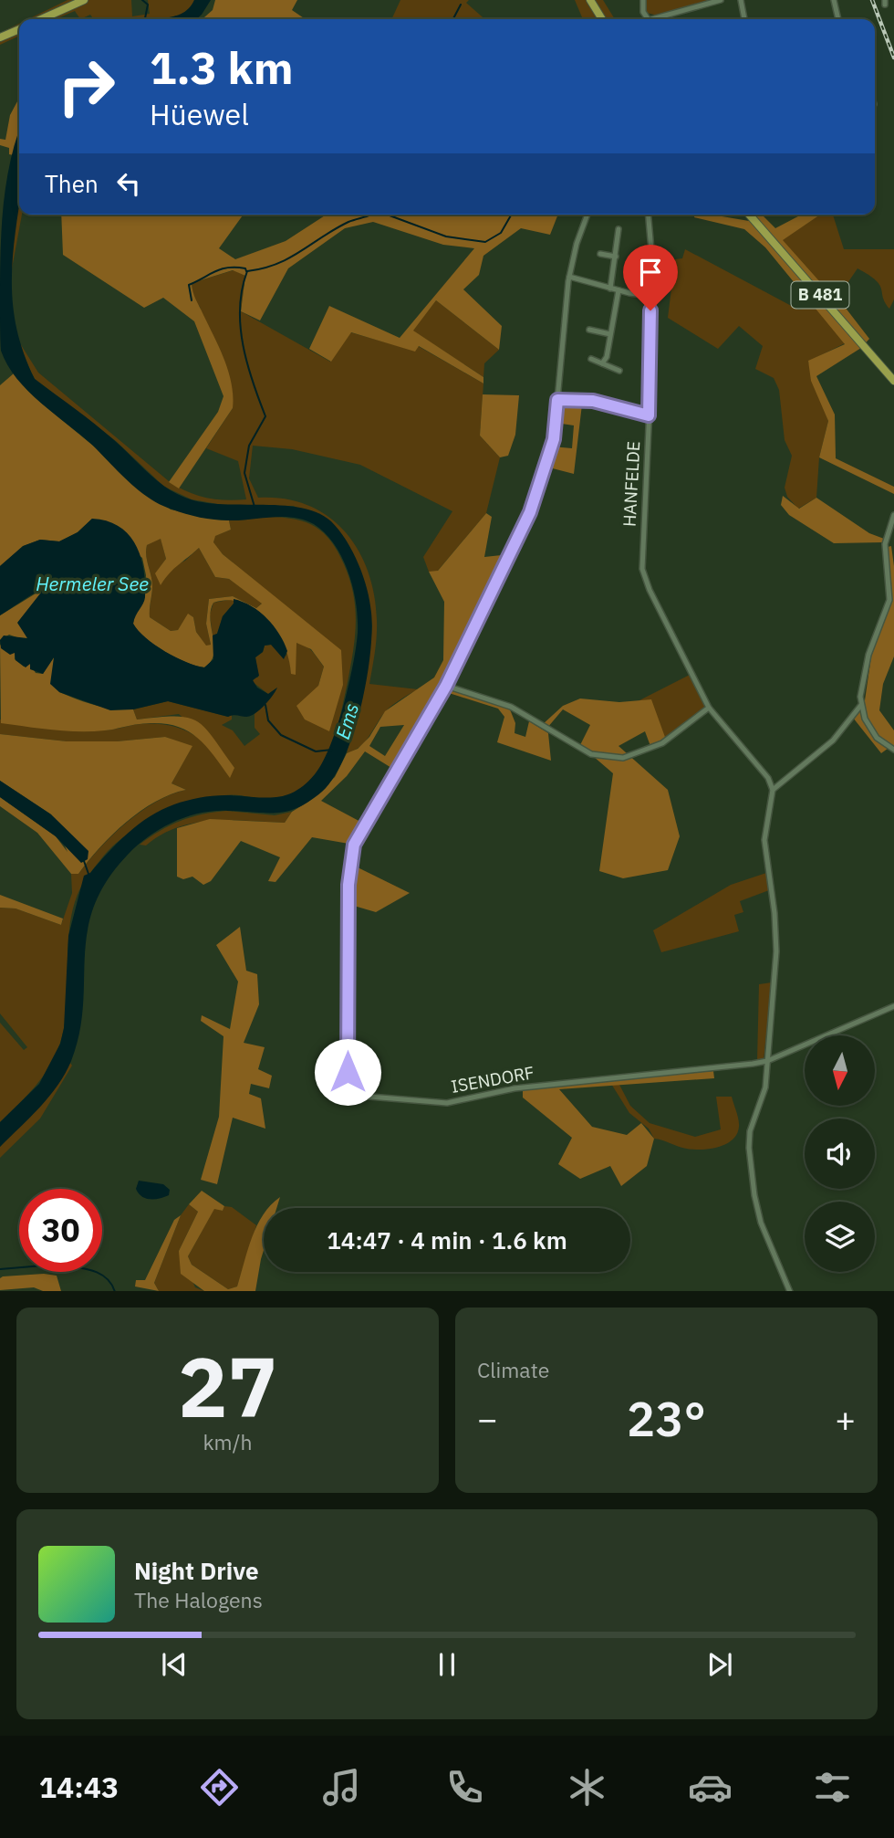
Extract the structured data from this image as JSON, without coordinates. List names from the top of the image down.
{
  "streets": {
    "main road": ["B 481"],
    "street": ["HANFELDE", "ISENDORF"]
  },
  "water": ["Hermeler See", "Ems"],
  "north": "bottom",
  "page": {
    "turn": ["1.3 km", "Hüewel"],
    "then": "Then",
    "limit": "30",
    "trip": "14:47 · 4 min · 1.6 km",
    "tile": [
      ["27", "km/h"],
      "Climate"
    ],
    "heat": ["−", "23°", "+"],
    "song": ["Night Drive", "The Halogens"],
    "tabs": "14:43"
  }
}
